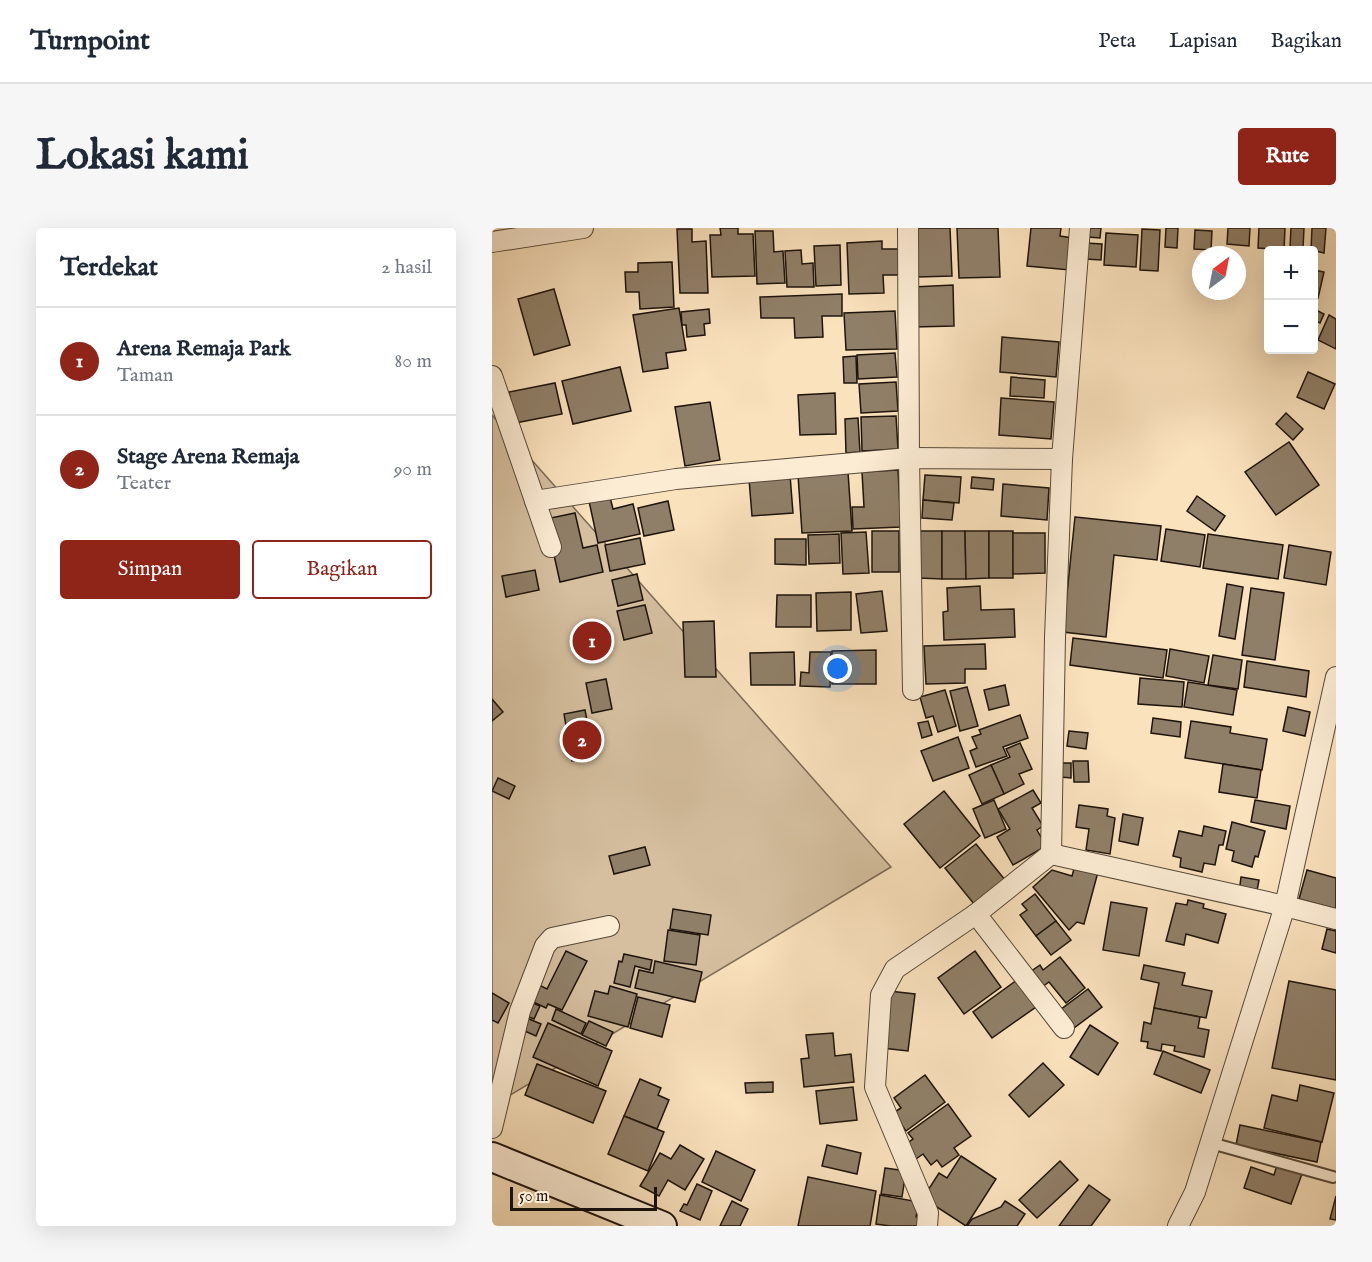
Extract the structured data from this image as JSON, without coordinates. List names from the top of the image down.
{
  "scale_bar": "50 m",
  "north": "top right",
  "page": {
    "header": "Turnpoint",
    "nav": ["Peta", "Lapisan", "Bagikan"],
    "buttons": [
      "Rute",
      ["Simpan", "Bagikan"]
    ],
    "title": "Lokasi kami",
    "heading": ["Terdekat", "2 hasil"],
    "map_buttons": ["+", "−"],
    "list": [
      {
        "mark": "1",
        "name": "Arena Remaja Park",
        "note": "Taman",
        "value": "80 m"
      },
      {
        "mark": "2",
        "name": "Stage Arena Remaja",
        "note": "Teater",
        "value": "90 m"
      }
    ],
    "pins": ["1", "2"],
    "scale": "50 m"
  }
}
